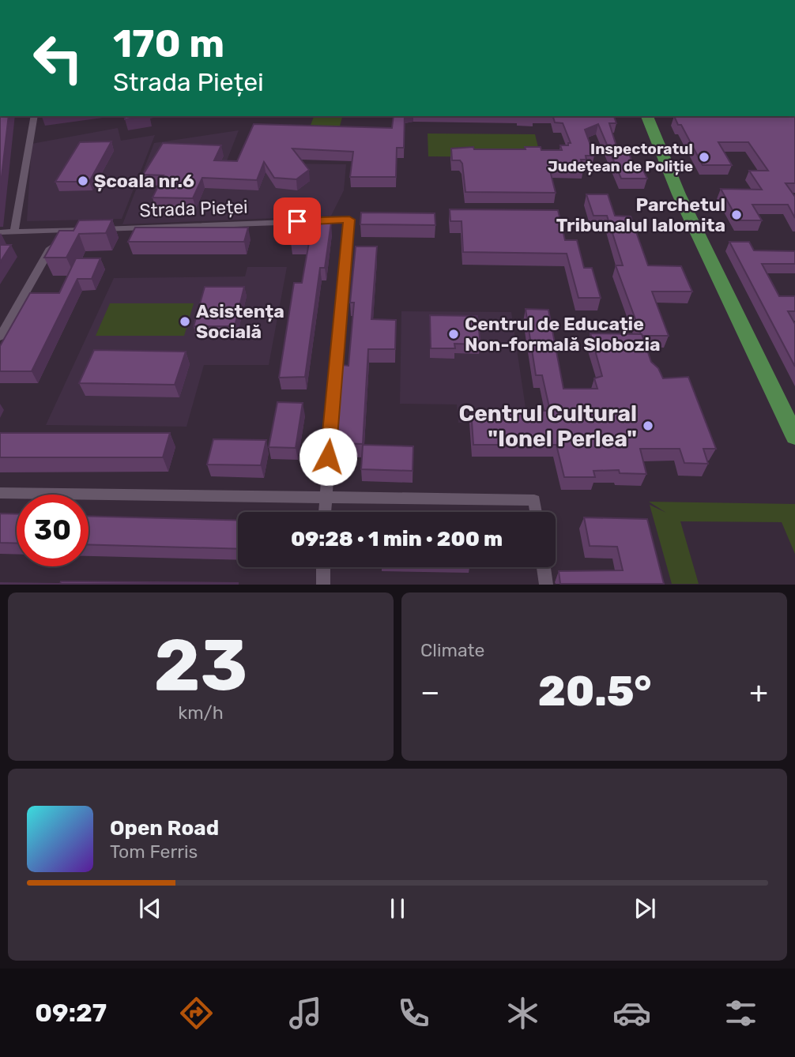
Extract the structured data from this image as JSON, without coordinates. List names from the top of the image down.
{
  "streets": {
    "street": ["Strada Pieței"]
  },
  "places": [
    "Inspectoratul Județean de Poliție",
    "Școala nr.6",
    "Parchetul Tribunalul Ialomita",
    "Asistența Socială",
    "Centrul de Educație Non-formală Slobozia",
    "Centrul Cultural \"Ionel Perlea\""
  ],
  "page": {
    "turn": ["170 m", "Strada Pieței"],
    "limit": "30",
    "trip": "09:28 · 1 min · 200 m",
    "tile": [
      ["23", "km/h"],
      "Climate"
    ],
    "heat": ["−", "20.5°", "+"],
    "song": ["Open Road", "Tom Ferris"],
    "tabs": "09:27"
  }
}
